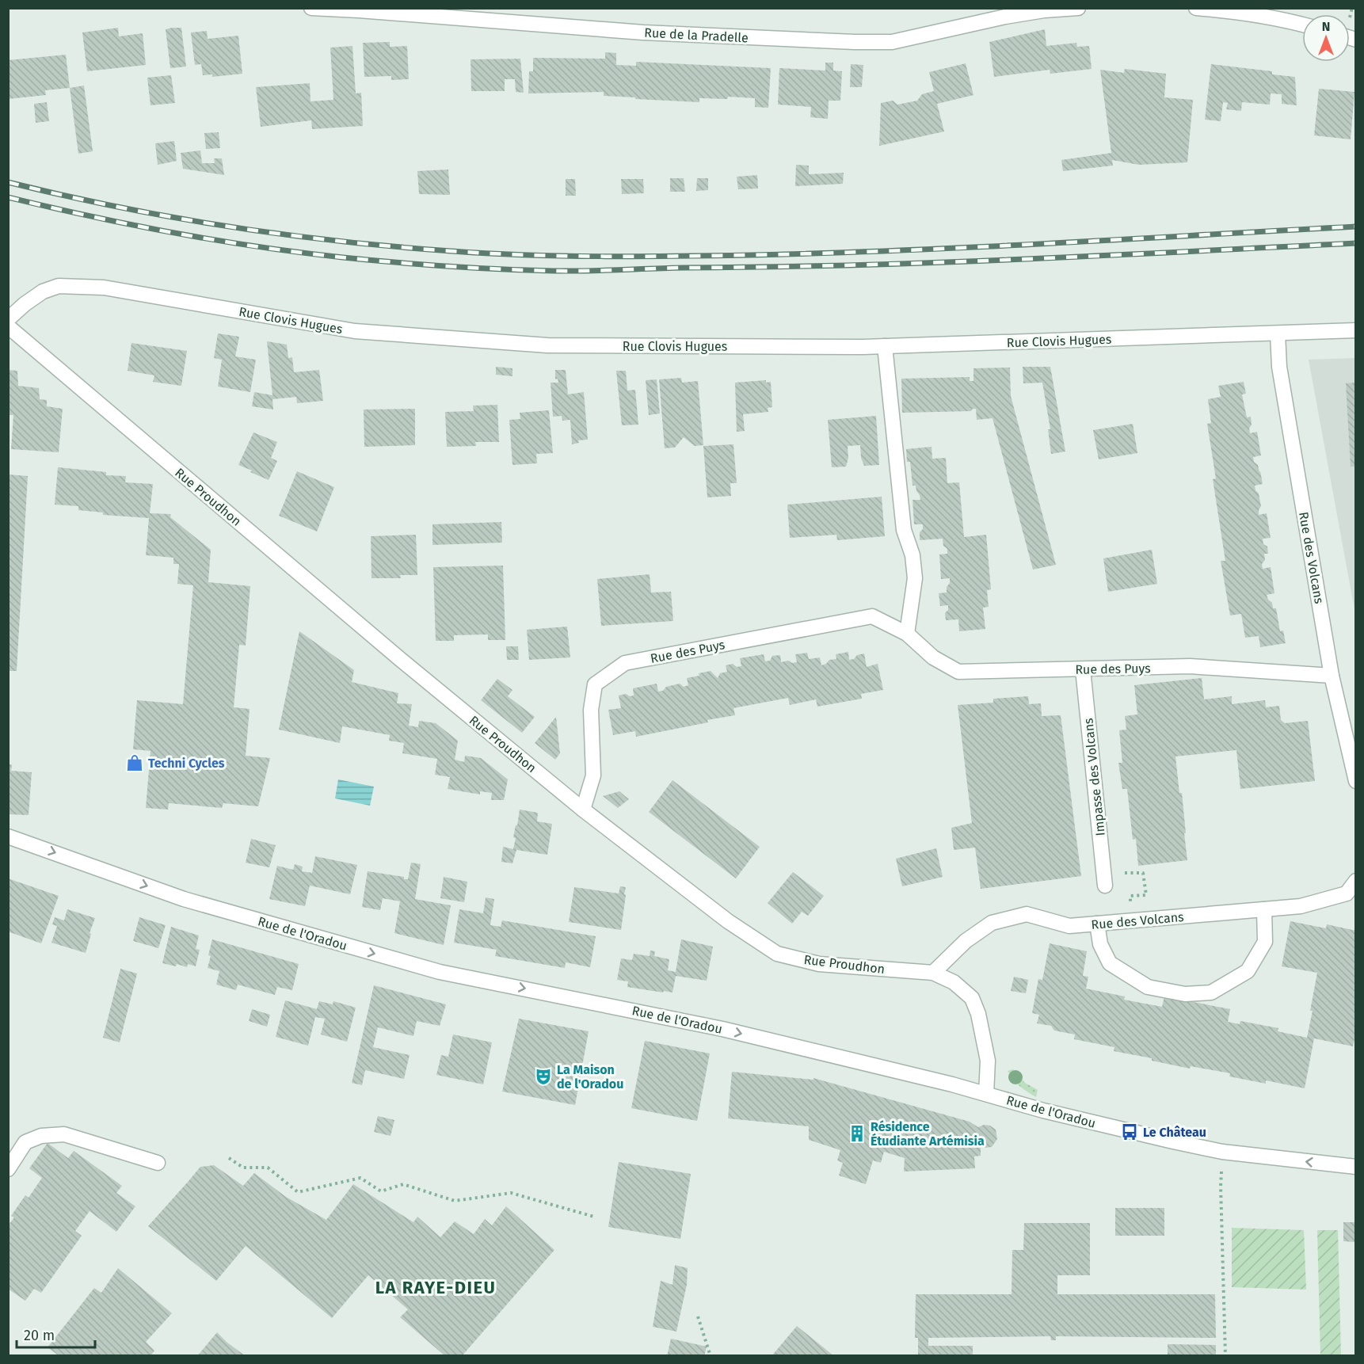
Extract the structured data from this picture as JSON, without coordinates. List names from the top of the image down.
{
  "streets": {
    "street": [
      "Rue de la Pradelle",
      "Rue Clovis Hugues",
      "Rue Proudhon",
      "Rue des Volcans",
      "Rue des Puys",
      "Impasse des Volcans",
      "Rue de l'Oradou"
    ]
  },
  "crossings": [
    ["Rue Clovis Hugues", "Rue des Volcans"],
    ["Rue Proudhon", "Rue des Volcans"],
    ["Rue Proudhon", "Rue des Puys"],
    ["Rue Proudhon", "Rue de l'Oradou"],
    ["Rue des Volcans", "Rue des Puys"],
    ["Rue des Puys", "Impasse des Volcans"]
  ],
  "districts": ["LA RAYE-DIEU"],
  "places": {
    "shop": ["Techni Cycles"],
    "theatre": ["La Maison de l'Oradou"],
    "bus stop": ["Le Château"],
    "building": ["Résidence Étudiante Artémisia"]
  },
  "scale_bar": "20 m",
  "north": "top"
}
